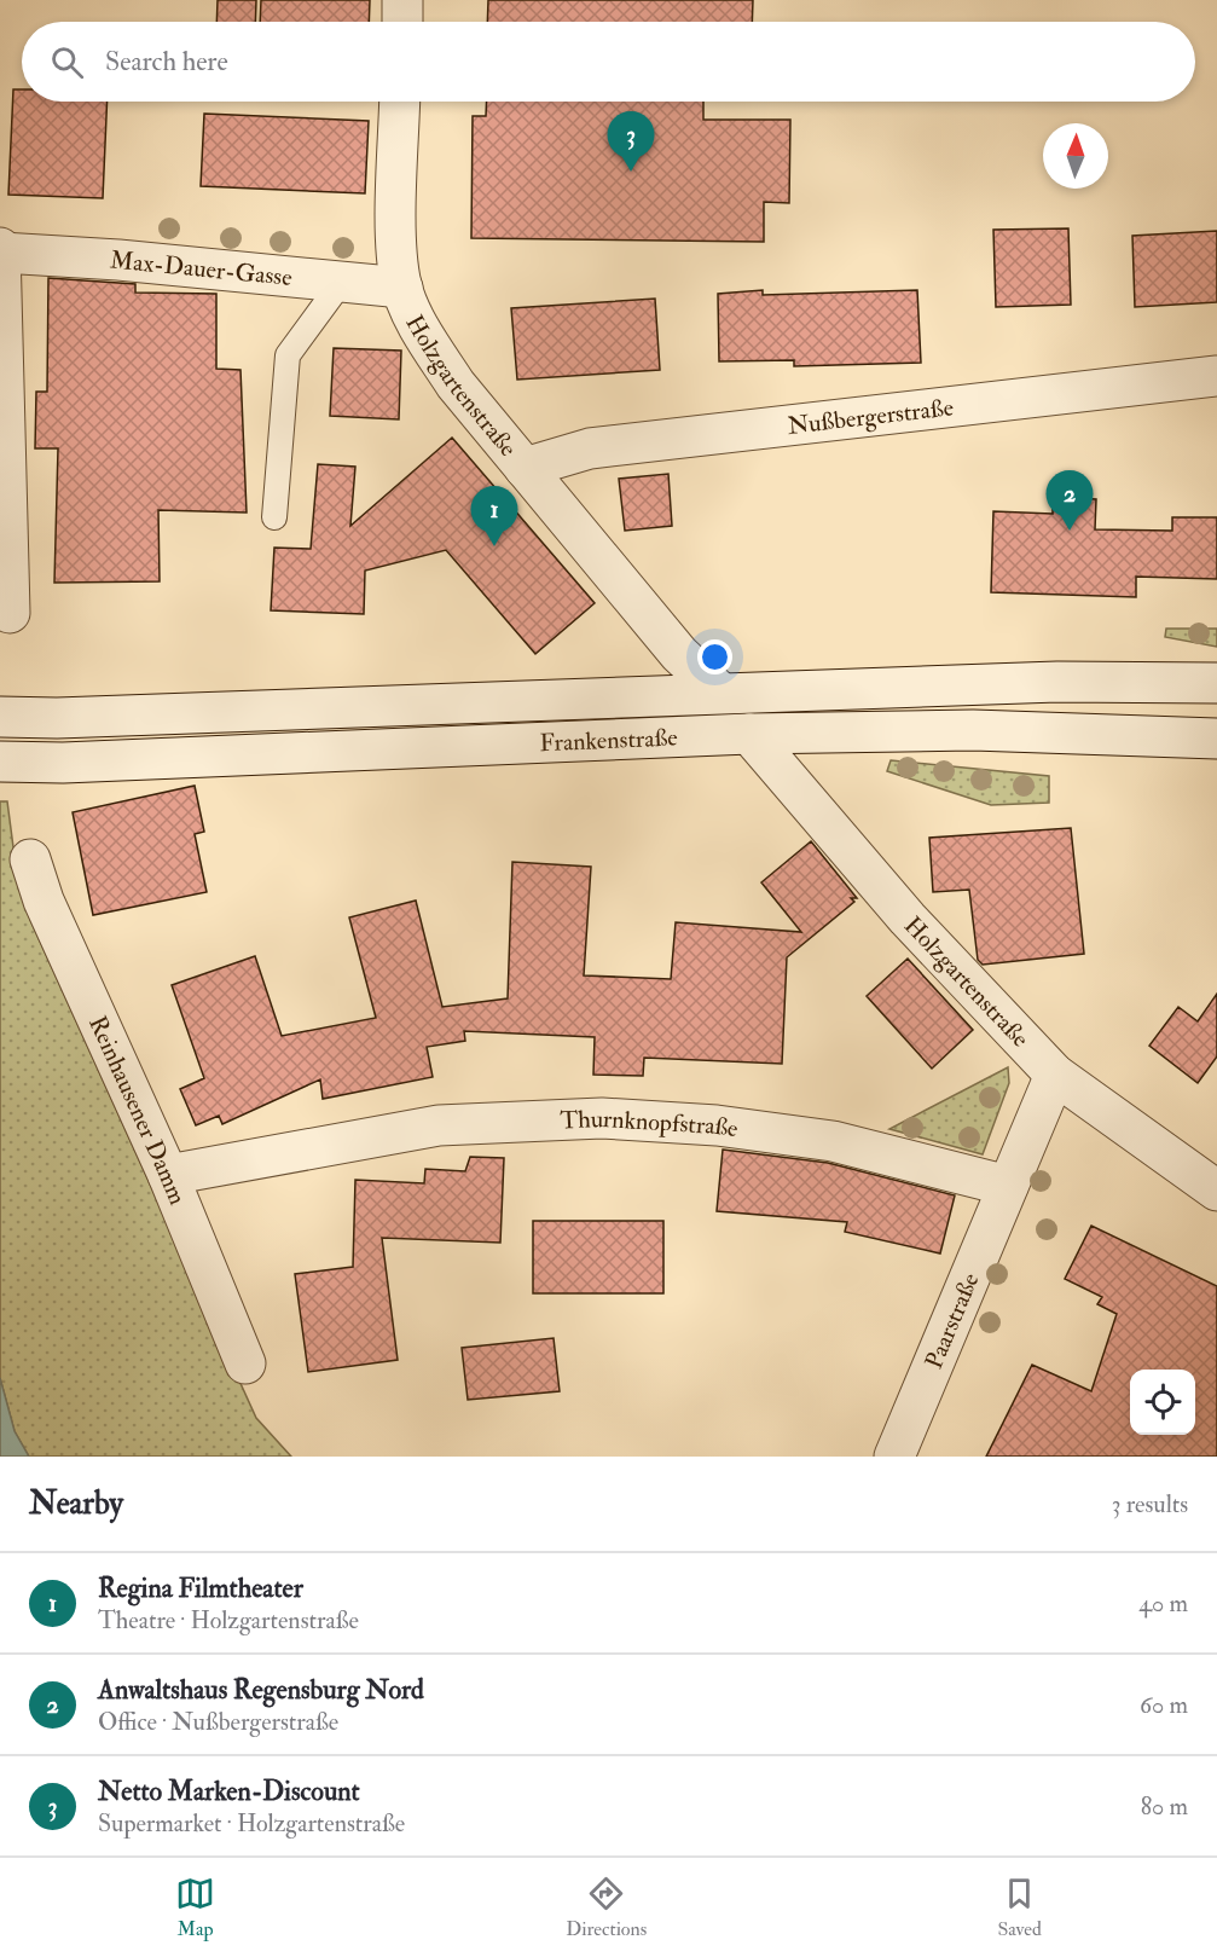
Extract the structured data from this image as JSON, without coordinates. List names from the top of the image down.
{
  "streets": {
    "street": [
      "Max-Dauer-Gasse",
      "Holzgartenstraße",
      "Nußbergerstraße",
      "Frankenstraße",
      "Reinhausener Damm",
      "Thurnknopfstraße",
      "Paarstraße"
    ]
  },
  "crossings": [
    ["Max-Dauer-Gasse", "Holzgartenstraße"],
    ["Holzgartenstraße", "Nußbergerstraße"],
    ["Holzgartenstraße", "Frankenstraße"],
    ["Reinhausener Damm", "Thurnknopfstraße"],
    ["Thurnknopfstraße", "Paarstraße"]
  ],
  "north": "top",
  "page": {
    "search": "Search here",
    "pins": ["3", "2", "1"],
    "heading": ["Nearby", "3 results"],
    "list": [
      {
        "mark": "1",
        "name": "Regina Filmtheater",
        "note": "Theatre · Holzgartenstraße",
        "value": "40 m"
      },
      {
        "mark": "2",
        "name": "Anwaltshaus Regensburg Nord",
        "note": "Office · Nußbergerstraße",
        "value": "60 m"
      },
      {
        "mark": "3",
        "name": "Netto Marken-Discount",
        "note": "Supermarket · Holzgartenstraße",
        "value": "80 m"
      }
    ],
    "nav": ["Map", "Directions", "Saved"]
  }
}
